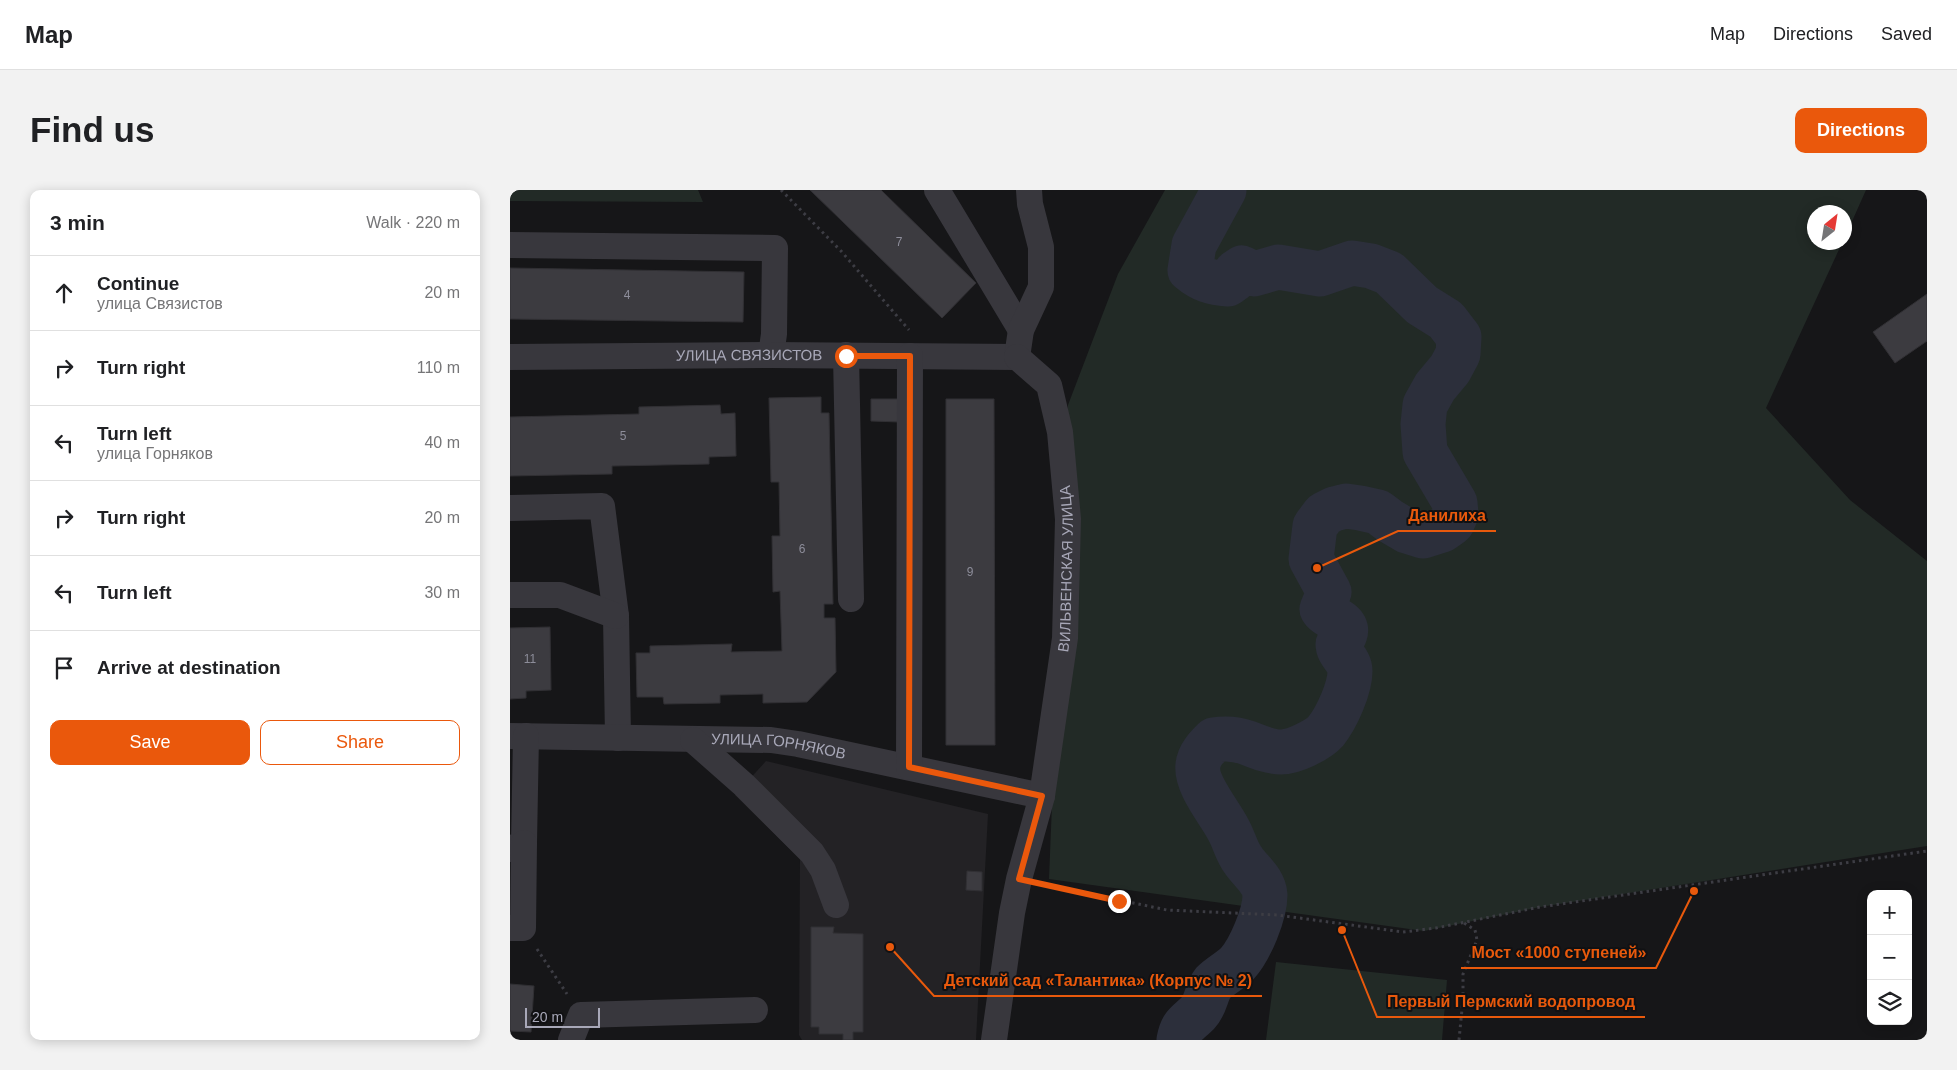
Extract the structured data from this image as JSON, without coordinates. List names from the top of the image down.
{
  "streets": {
    "street": ["УЛИЦА СВЯЗИСТОВ", "ВИЛЬВЕНСКАЯ УЛИЦА", "УЛИЦА ГОРНЯКОВ"]
  },
  "crossings": [
    ["УЛИЦА СВЯЗИСТОВ", "ВИЛЬВЕНСКАЯ УЛИЦА"],
    ["ВИЛЬВЕНСКАЯ УЛИЦА", "УЛИЦА ГОРНЯКОВ"]
  ],
  "places": [
    "Данилиха",
    "Мост «1000 ступеней»",
    "Первый Пермский водопровод",
    "Детский сад «Талантика» (Корпус № 2)"
  ],
  "house_numbers": [
    "7",
    "4",
    "5",
    "6",
    "9",
    "11"
  ],
  "scale_bar": "20 m",
  "north": "top right",
  "page": {
    "header": "Map",
    "nav": ["Map", "Directions", "Saved"],
    "buttons": [
      "Directions",
      ["Save", "Share"]
    ],
    "title": "Find us",
    "heading": ["3 min", "Walk · 220 m"],
    "list": [
      ["Continue", "улица Связистов", "20 m"],
      ["Turn right", "110 m"],
      ["Turn left", "улица Горняков", "40 m"],
      ["Turn right", "20 m"],
      ["Turn left", "30 m"],
      "Arrive at destination"
    ],
    "map_buttons": ["+", "−"],
    "scale": "20 m"
  }
}
